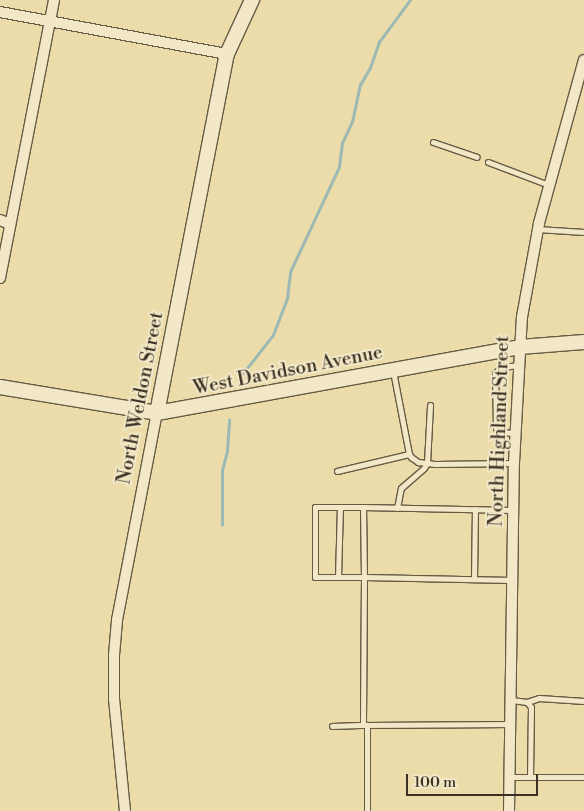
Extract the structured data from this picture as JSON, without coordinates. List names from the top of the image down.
{
  "streets": {
    "street": ["West Davidson Avenue", "North Weldon Street", "North Highland Street"]
  },
  "crossings": [
    ["West Davidson Avenue", "North Weldon Street"],
    ["West Davidson Avenue", "North Highland Street"]
  ],
  "scale_bar": "100 m"
}
